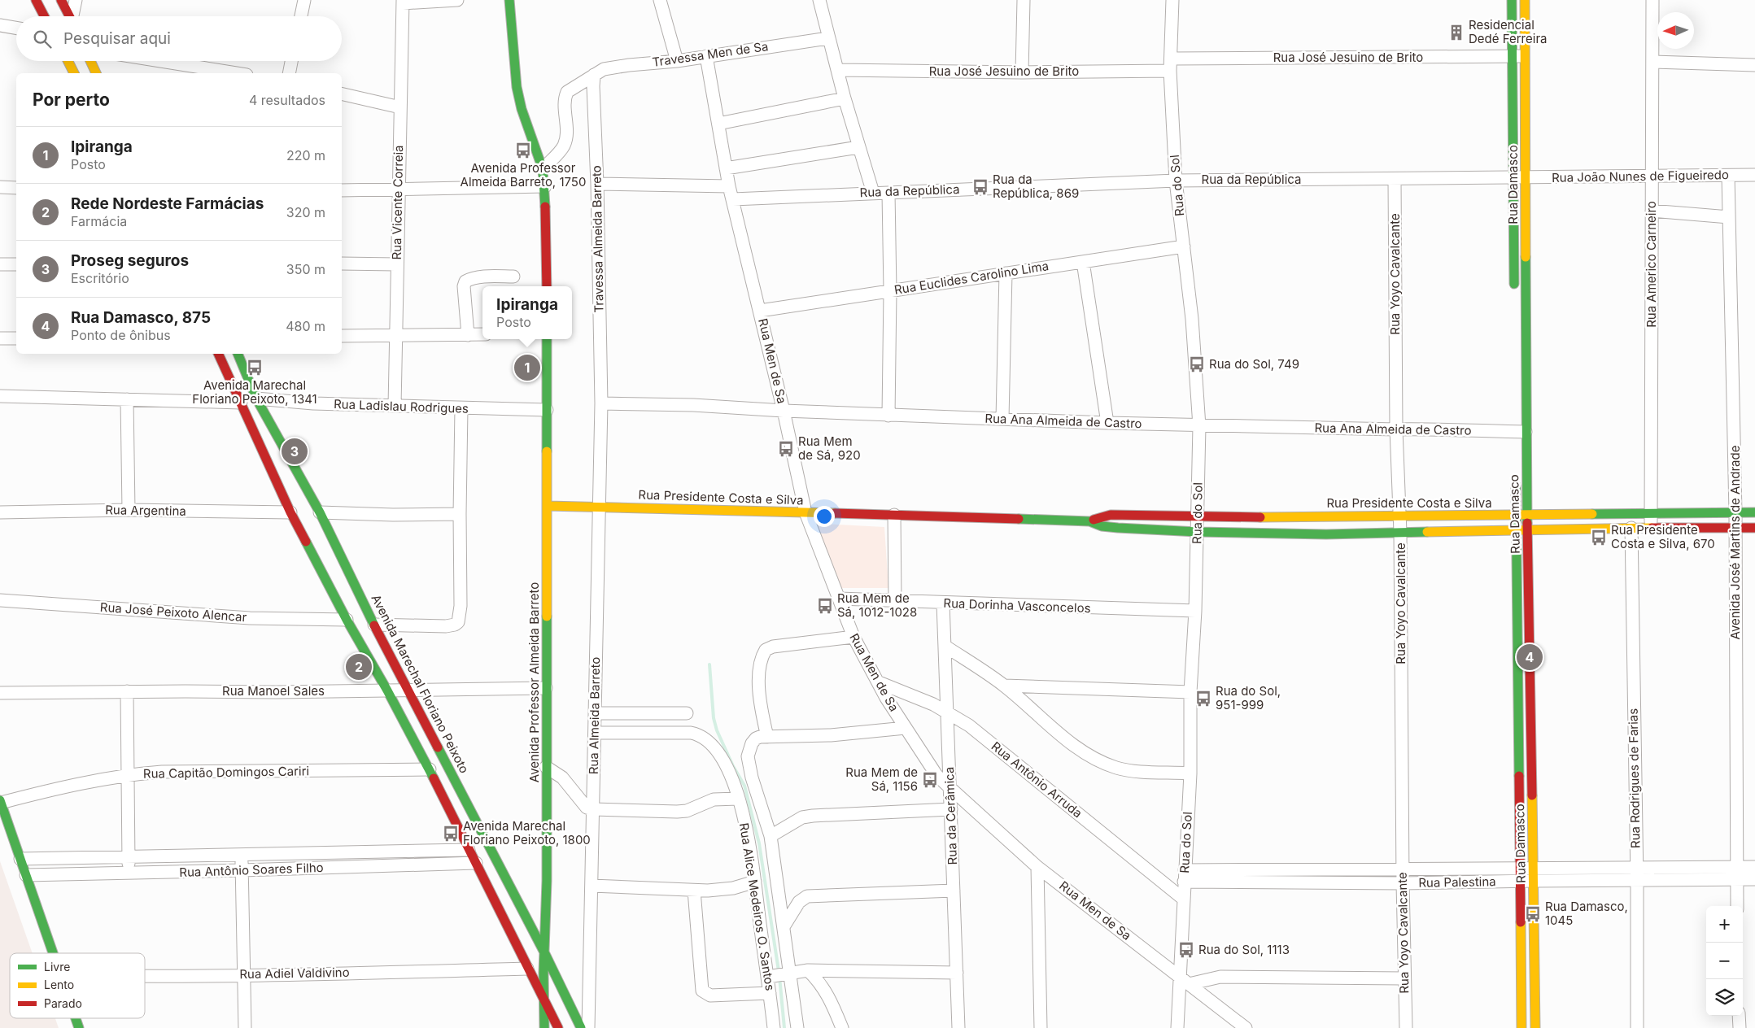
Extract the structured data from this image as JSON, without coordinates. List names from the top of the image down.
{
  "streets": {
    "street": [
      "Travessa Men de Sa",
      "Rua José Jesuino de Brito",
      "Rua João Nunes de Figueiredo",
      "Rua da República",
      "Rua Damasco",
      "Rua do Sol",
      "Rua Vicente Correia",
      "Travessa Almeida Barreto",
      "Rua Americo Carneiro",
      "Rua Yoyo Cavalcante",
      "Rua Euclides Carolino Lima",
      "Rua Men de Sa",
      "Rua Ladislau Rodrigues",
      "Rua Ana Almeida de Castro",
      "Rua Presidente Costa e Silva",
      "Rua Argentina",
      "Avenida José Martins de Andrade",
      "Rua Dorinha Vasconcelos",
      "Rua José Peixoto Alencar",
      "Avenida Professor Almeida Barreto",
      "Avenida Marechal Floriano Peixoto",
      "Rua Manoel Sales",
      "Rua Almeida Barreto",
      "Rua Capitão Domingos Cariri",
      "Rua Rodrigues de Farias",
      "Rua Antônio Arruda",
      "Rua da Cerâmica",
      "Rua Antônio Soares Filho",
      "Rua Palestina",
      "Rua Alice Medeiros O. Santos",
      "Rua Adiel Valdivino"
    ]
  },
  "crossings": [
    ["Travessa Men de Sa", "Travessa Almeida Barreto"],
    ["Travessa Men de Sa", "Rua Men de Sa"],
    ["Rua José Jesuino de Brito", "Rua Damasco"],
    ["Rua José Jesuino de Brito", "Rua do Sol"],
    ["Rua João Nunes de Figueiredo", "Rua da República"],
    ["Rua João Nunes de Figueiredo", "Rua Damasco"],
    ["Rua João Nunes de Figueiredo", "Rua Americo Carneiro"],
    ["Rua João Nunes de Figueiredo", "Avenida José Martins de Andrade"],
    ["Rua da República", "Rua Damasco"],
    ["Rua da República", "Rua do Sol"],
    ["Rua da República", "Rua Yoyo Cavalcante"],
    ["Rua da República", "Rua Men de Sa"],
    ["Rua Damasco", "Rua Ana Almeida de Castro"],
    ["Rua Damasco", "Rua Presidente Costa e Silva"],
    ["Rua Damasco", "Rua Palestina"],
    ["Rua do Sol", "Rua Euclides Carolino Lima"],
    ["Rua do Sol", "Rua Men de Sa"],
    ["Rua do Sol", "Rua Ana Almeida de Castro"],
    ["Rua do Sol", "Rua Presidente Costa e Silva"],
    ["Rua do Sol", "Rua Dorinha Vasconcelos"],
    ["Rua do Sol", "Rua Antônio Arruda"],
    ["Rua do Sol", "Rua Palestina"],
    ["Rua Vicente Correia", "Rua Ladislau Rodrigues"],
    ["Travessa Almeida Barreto", "Rua Ana Almeida de Castro"],
    ["Travessa Almeida Barreto", "Rua Almeida Barreto"],
    ["Rua Americo Carneiro", "Rua Presidente Costa e Silva"],
    ["Rua Yoyo Cavalcante", "Rua Ana Almeida de Castro"],
    ["Rua Yoyo Cavalcante", "Rua Presidente Costa e Silva"],
    ["Rua Yoyo Cavalcante", "Rua Palestina"],
    ["Rua Euclides Carolino Lima", "Rua Men de Sa"],
    ["Rua Men de Sa", "Rua Ana Almeida de Castro"],
    ["Rua Men de Sa", "Rua Presidente Costa e Silva"],
    ["Rua Men de Sa", "Rua Dorinha Vasconcelos"],
    ["Rua Men de Sa", "Rua Antônio Arruda"],
    ["Rua Men de Sa", "Rua da Cerâmica"],
    ["Rua Ladislau Rodrigues", "Avenida Professor Almeida Barreto"],
    ["Rua Ladislau Rodrigues", "Avenida Marechal Floriano Peixoto"],
    ["Rua Ana Almeida de Castro", "Rua Almeida Barreto"],
    ["Rua Presidente Costa e Silva", "Avenida José Martins de Andrade"],
    ["Rua Presidente Costa e Silva", "Avenida Professor Almeida Barreto"],
    ["Rua Presidente Costa e Silva", "Rua Almeida Barreto"],
    ["Rua Presidente Costa e Silva", "Rua Rodrigues de Farias"],
    ["Avenida José Martins de Andrade", "Rua Palestina"],
    ["Rua Dorinha Vasconcelos", "Rua da Cerâmica"],
    ["Avenida Professor Almeida Barreto", "Avenida Marechal Floriano Peixoto"],
    ["Avenida Professor Almeida Barreto", "Rua Manoel Sales"],
    ["Avenida Marechal Floriano Peixoto", "Rua Manoel Sales"],
    ["Rua Almeida Barreto", "Rua Alice Medeiros O. Santos"],
    ["Rua Rodrigues de Farias", "Rua Palestina"],
    ["Rua Antônio Arruda", "Rua da Cerâmica"]
  ],
  "places": {
    "building": ["Residencial Dedé Ferreira"],
    "bus stop": [
      "Avenida Professor Almeida Barreto, 1750",
      "Rua da República, 869",
      "Rua do Sol, 749",
      "Avenida Marechal Floriano Peixoto, 1341",
      "Rua Mem de Sá, 920",
      "Rua Presidente Costa e Silva, 670",
      "Rua Mem de Sá, 1012-1028",
      "Rua do Sol, 951-999",
      "Rua Mem de Sá, 1156",
      "Avenida Marechal Floriano Peixoto, 1800",
      "Rua Damasco, 1045",
      "Rua do Sol, 1113"
    ]
  },
  "legend": ["Livre", "Lento", "Parado"],
  "north": "left",
  "page": {
    "search": "Pesquisar aqui",
    "heading": ["Por perto", "4 resultados"],
    "list": [
      {
        "mark": "1",
        "name": "Ipiranga",
        "note": "Posto",
        "value": "220 m"
      },
      {
        "mark": "2",
        "name": "Rede Nordeste Farmácias",
        "note": "Farmácia",
        "value": "320 m"
      },
      {
        "mark": "3",
        "name": "Proseg seguros",
        "note": "Escritório",
        "value": "350 m"
      },
      {
        "mark": "4",
        "name": "Rua Damasco, 875",
        "note": "Ponto de ônibus",
        "value": "480 m"
      }
    ],
    "popup": ["Ipiranga", "Posto"],
    "pins": [
      "1",
      "3",
      "4",
      "2"
    ],
    "map_buttons": ["+", "−"]
  }
}
